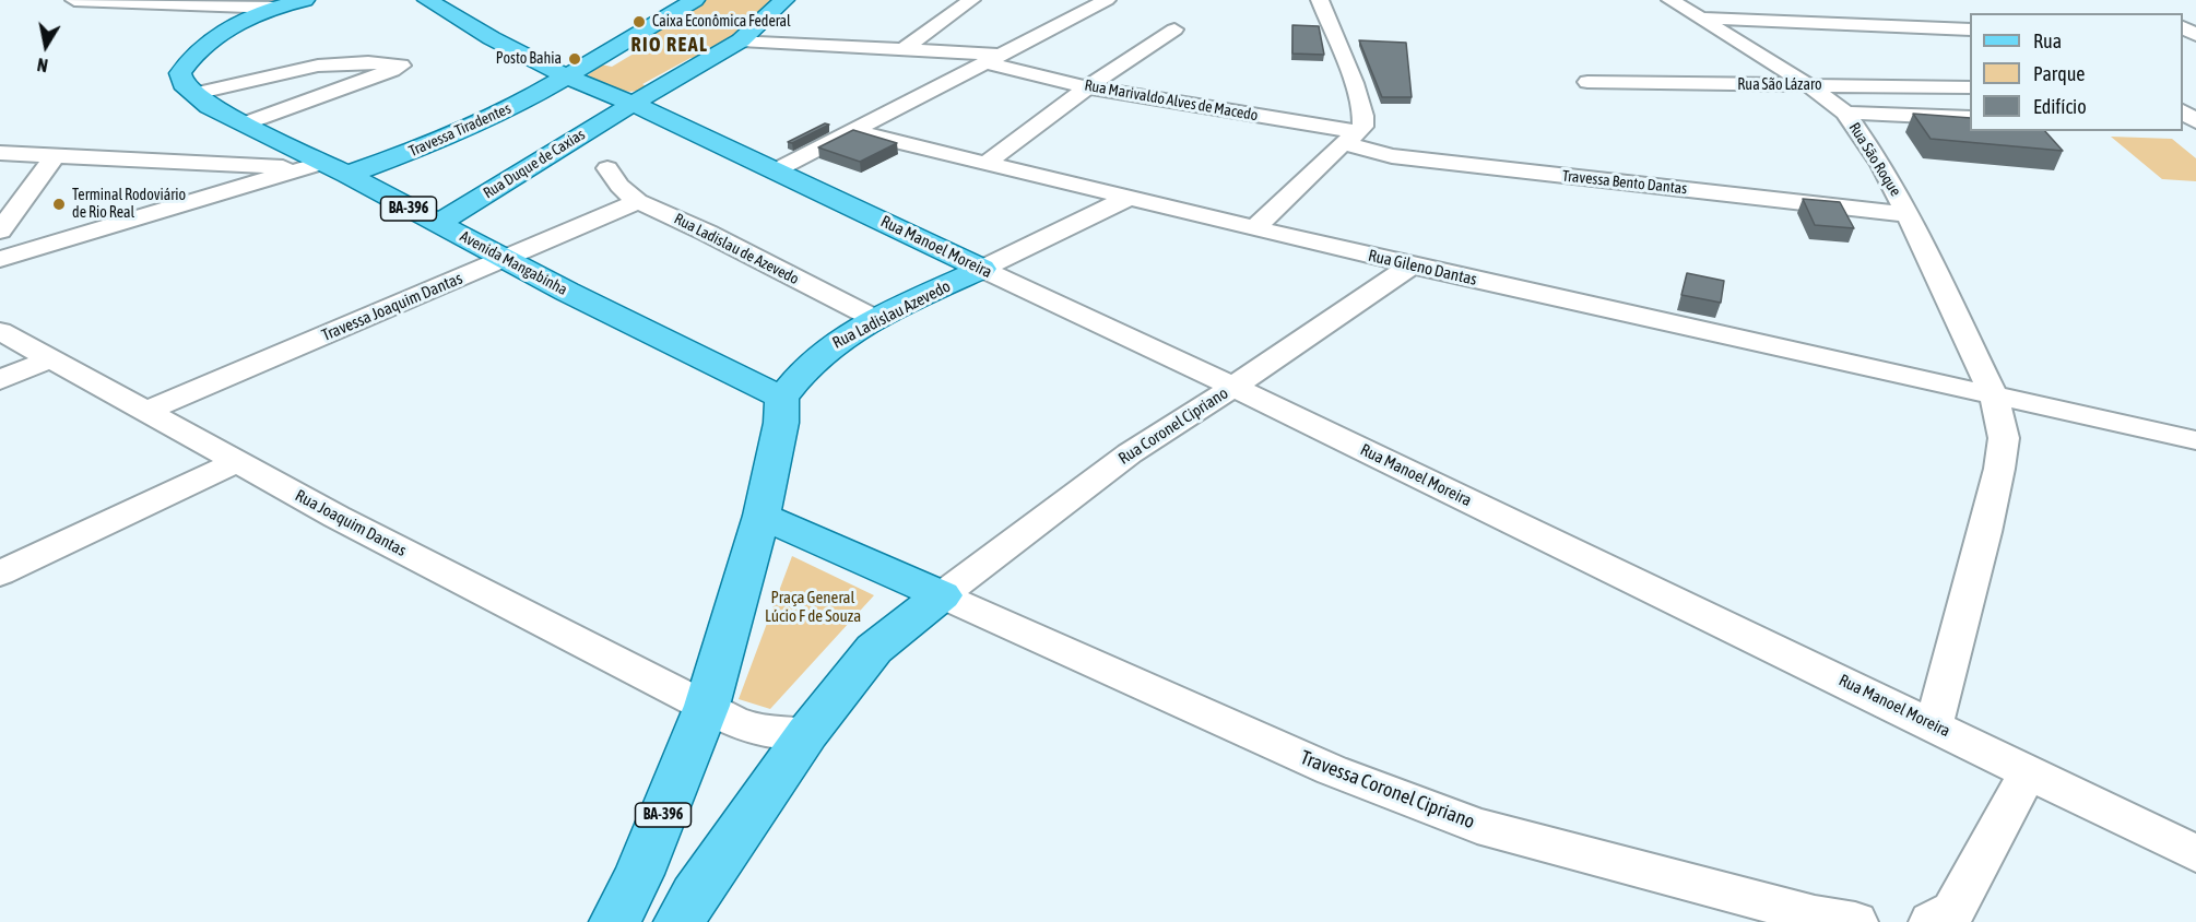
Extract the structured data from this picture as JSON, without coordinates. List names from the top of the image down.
{
  "streets": {
    "main road": [
      "Travessa Tiradentes",
      "Rua Duque de Caxias",
      "BA-396",
      "Rua Manoel Moreira",
      "Avenida Mangabinha",
      "Rua Ladislau Azevedo"
    ],
    "street": [
      "Rua São Lázaro",
      "Rua Marivaldo Alves de Macedo",
      "Rua São Roque",
      "Travessa Bento Dantas",
      "Rua Ladislau de Azevedo",
      "Rua Gileno Dantas",
      "Travessa Joaquim Dantas",
      "Rua Coronel Cipriano",
      "Rua Joaquim Dantas",
      "Travessa Coronel Cipriano"
    ]
  },
  "crossings": [
    ["Rua São Lázaro", "Rua São Roque"],
    ["Rua Marivaldo Alves de Macedo", "Rua Duque de Caxias"],
    ["Rua Marivaldo Alves de Macedo", "Travessa Bento Dantas"],
    ["Travessa Tiradentes", "Rua Manoel Moreira"],
    ["Travessa Tiradentes", "Avenida Mangabinha"],
    ["Rua São Roque", "Travessa Bento Dantas"],
    ["Rua São Roque", "Rua Manoel Moreira"],
    ["Rua São Roque", "Rua Gileno Dantas"],
    ["Rua Duque de Caxias", "Rua Manoel Moreira"],
    ["Rua Duque de Caxias", "Avenida Mangabinha"],
    ["BA-396", "Avenida Mangabinha"],
    ["BA-396", "Rua Ladislau Azevedo"],
    ["BA-396", "Rua Joaquim Dantas"],
    ["Rua Manoel Moreira", "Rua Ladislau Azevedo"],
    ["Rua Manoel Moreira", "Rua Coronel Cipriano"],
    ["Rua Ladislau de Azevedo", "Travessa Joaquim Dantas"],
    ["Rua Ladislau de Azevedo", "Rua Ladislau Azevedo"],
    ["Avenida Mangabinha", "Travessa Joaquim Dantas"],
    ["Avenida Mangabinha", "Rua Ladislau Azevedo"],
    ["Rua Gileno Dantas", "Rua Coronel Cipriano"],
    ["Travessa Joaquim Dantas", "Rua Joaquim Dantas"],
    ["Rua Coronel Cipriano", "Travessa Coronel Cipriano"]
  ],
  "districts": ["RIO REAL"],
  "parks": ["Praça General Lúcio F de Souza"],
  "places": ["Caixa Econômica Federal", "Posto Bahia", "Terminal Rodoviário de Rio Real"],
  "legend": ["Rua", "Parque", "Edifício"],
  "north": "bottom"
}
